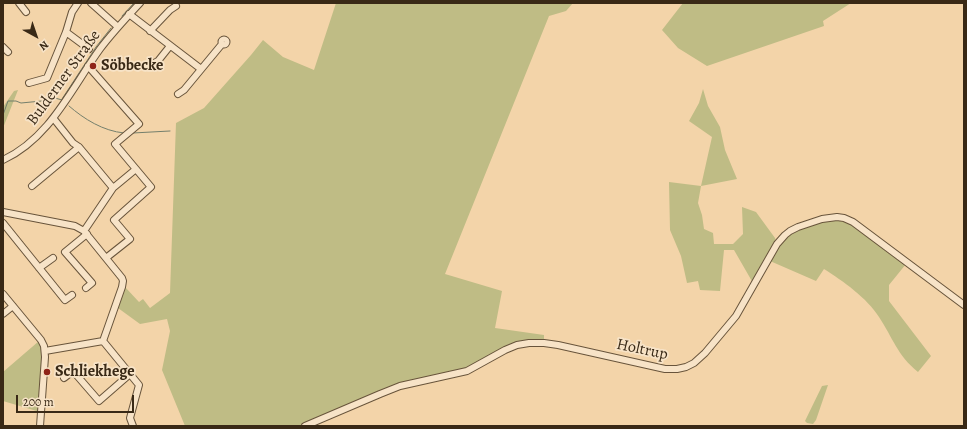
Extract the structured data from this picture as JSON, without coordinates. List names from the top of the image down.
{
  "streets": {
    "street": ["Bulderner Straße", "Holtrup"]
  },
  "places": ["Söbbecke", "Schliekhege"],
  "scale_bar": "200 m",
  "north": "bottom right"
}
